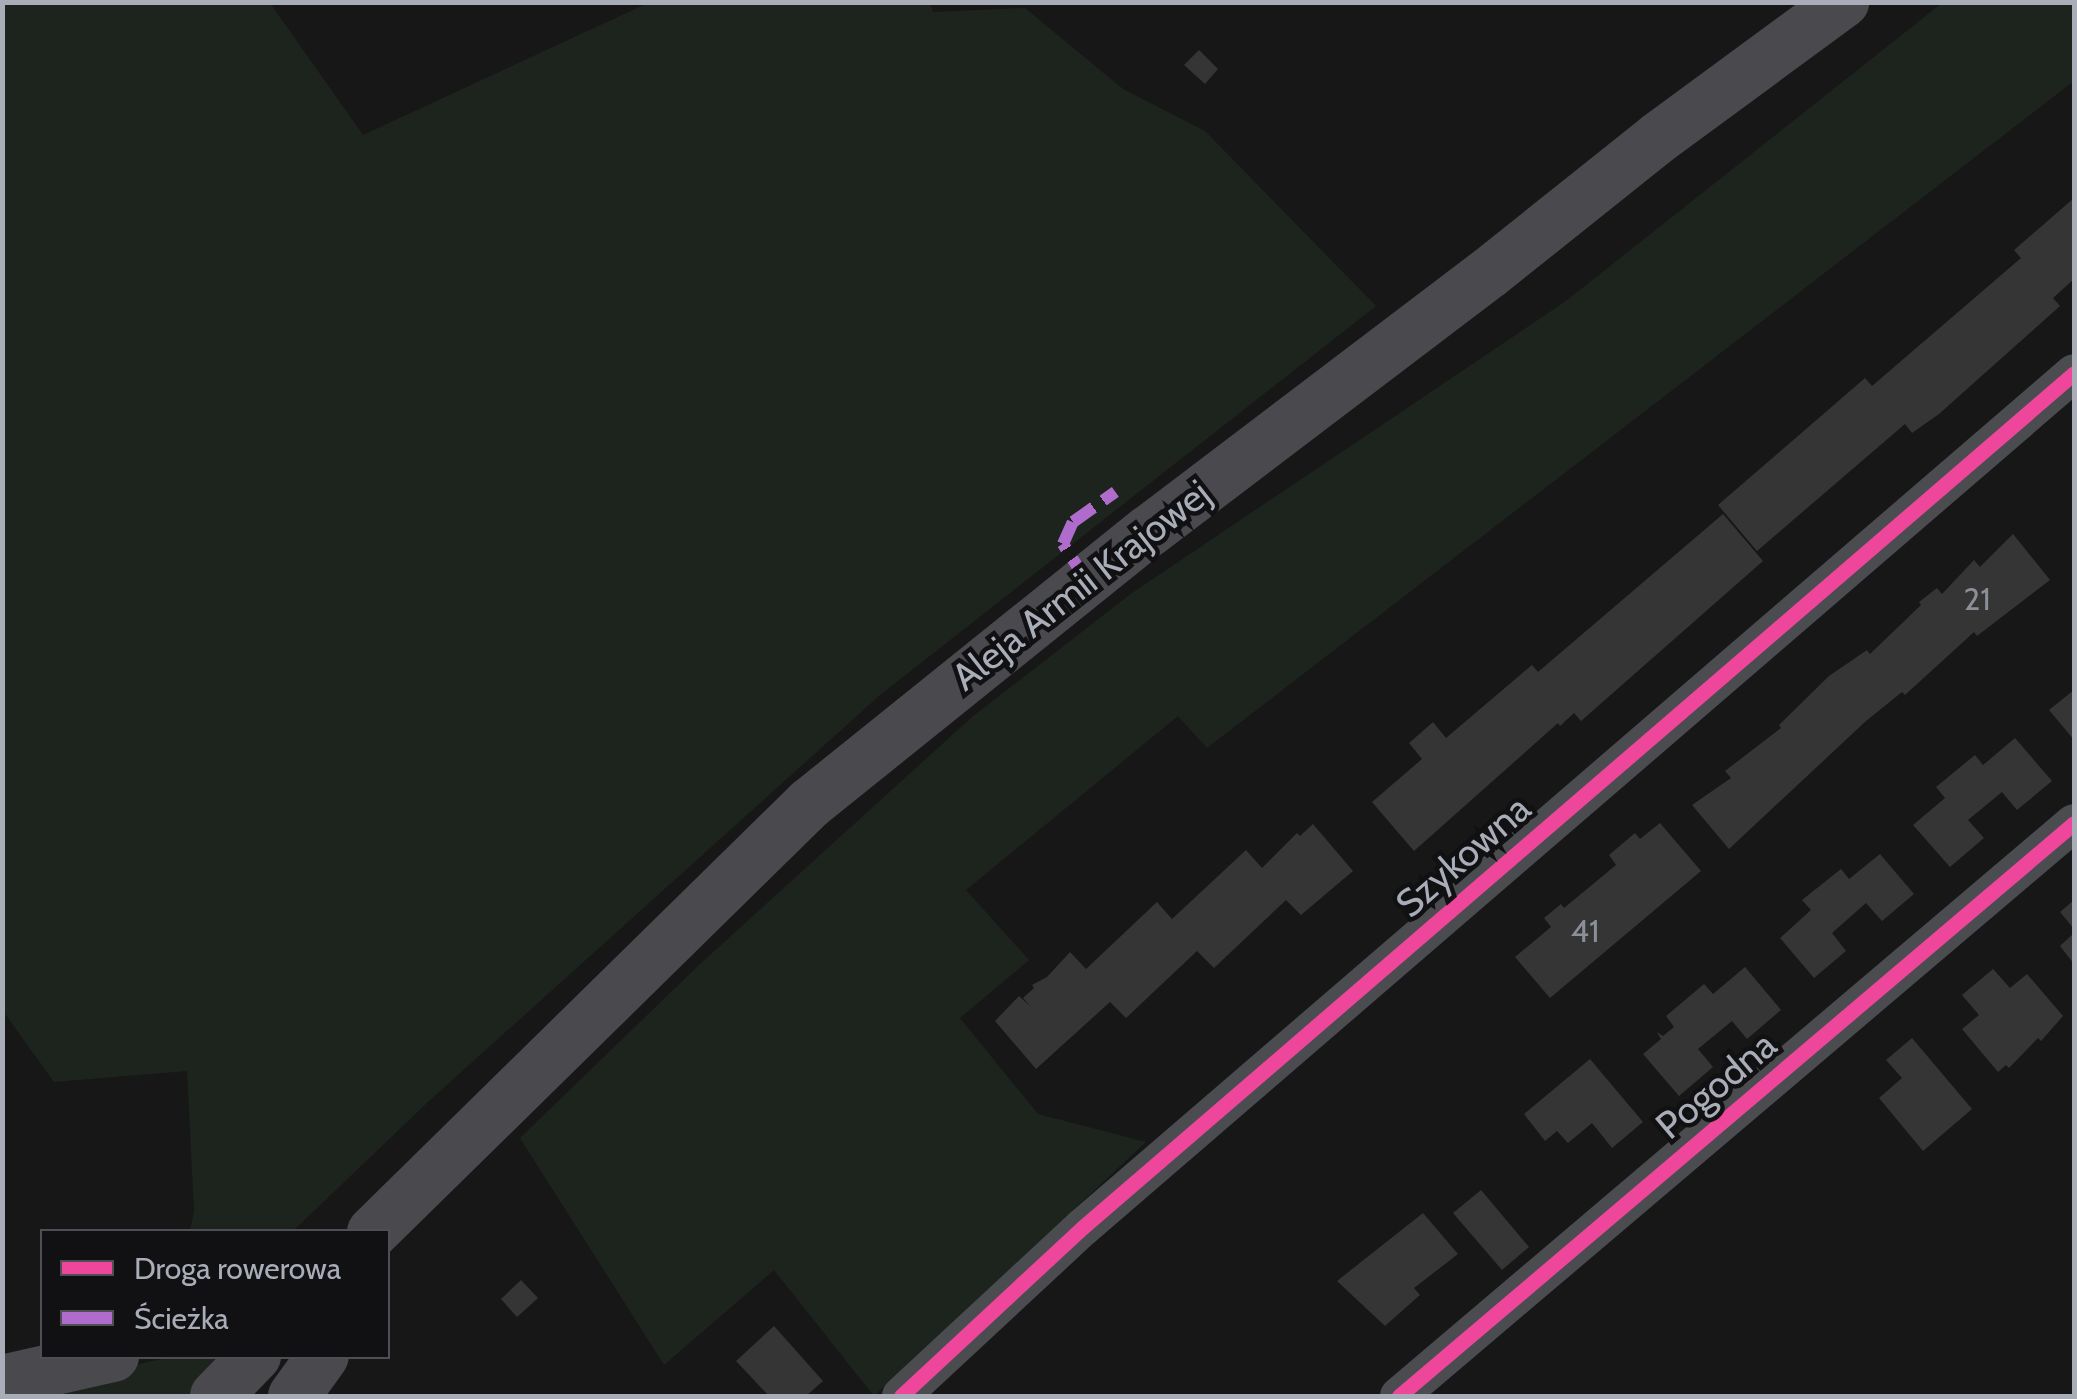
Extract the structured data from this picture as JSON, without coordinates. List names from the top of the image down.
{
  "streets": {
    "main road": ["Aleja Armii Krajowej"],
    "street": ["Szykowna", "Pogodna"]
  },
  "house_numbers": ["21", "41"],
  "legend": ["Droga rowerowa", "Ścieżka"]
}
